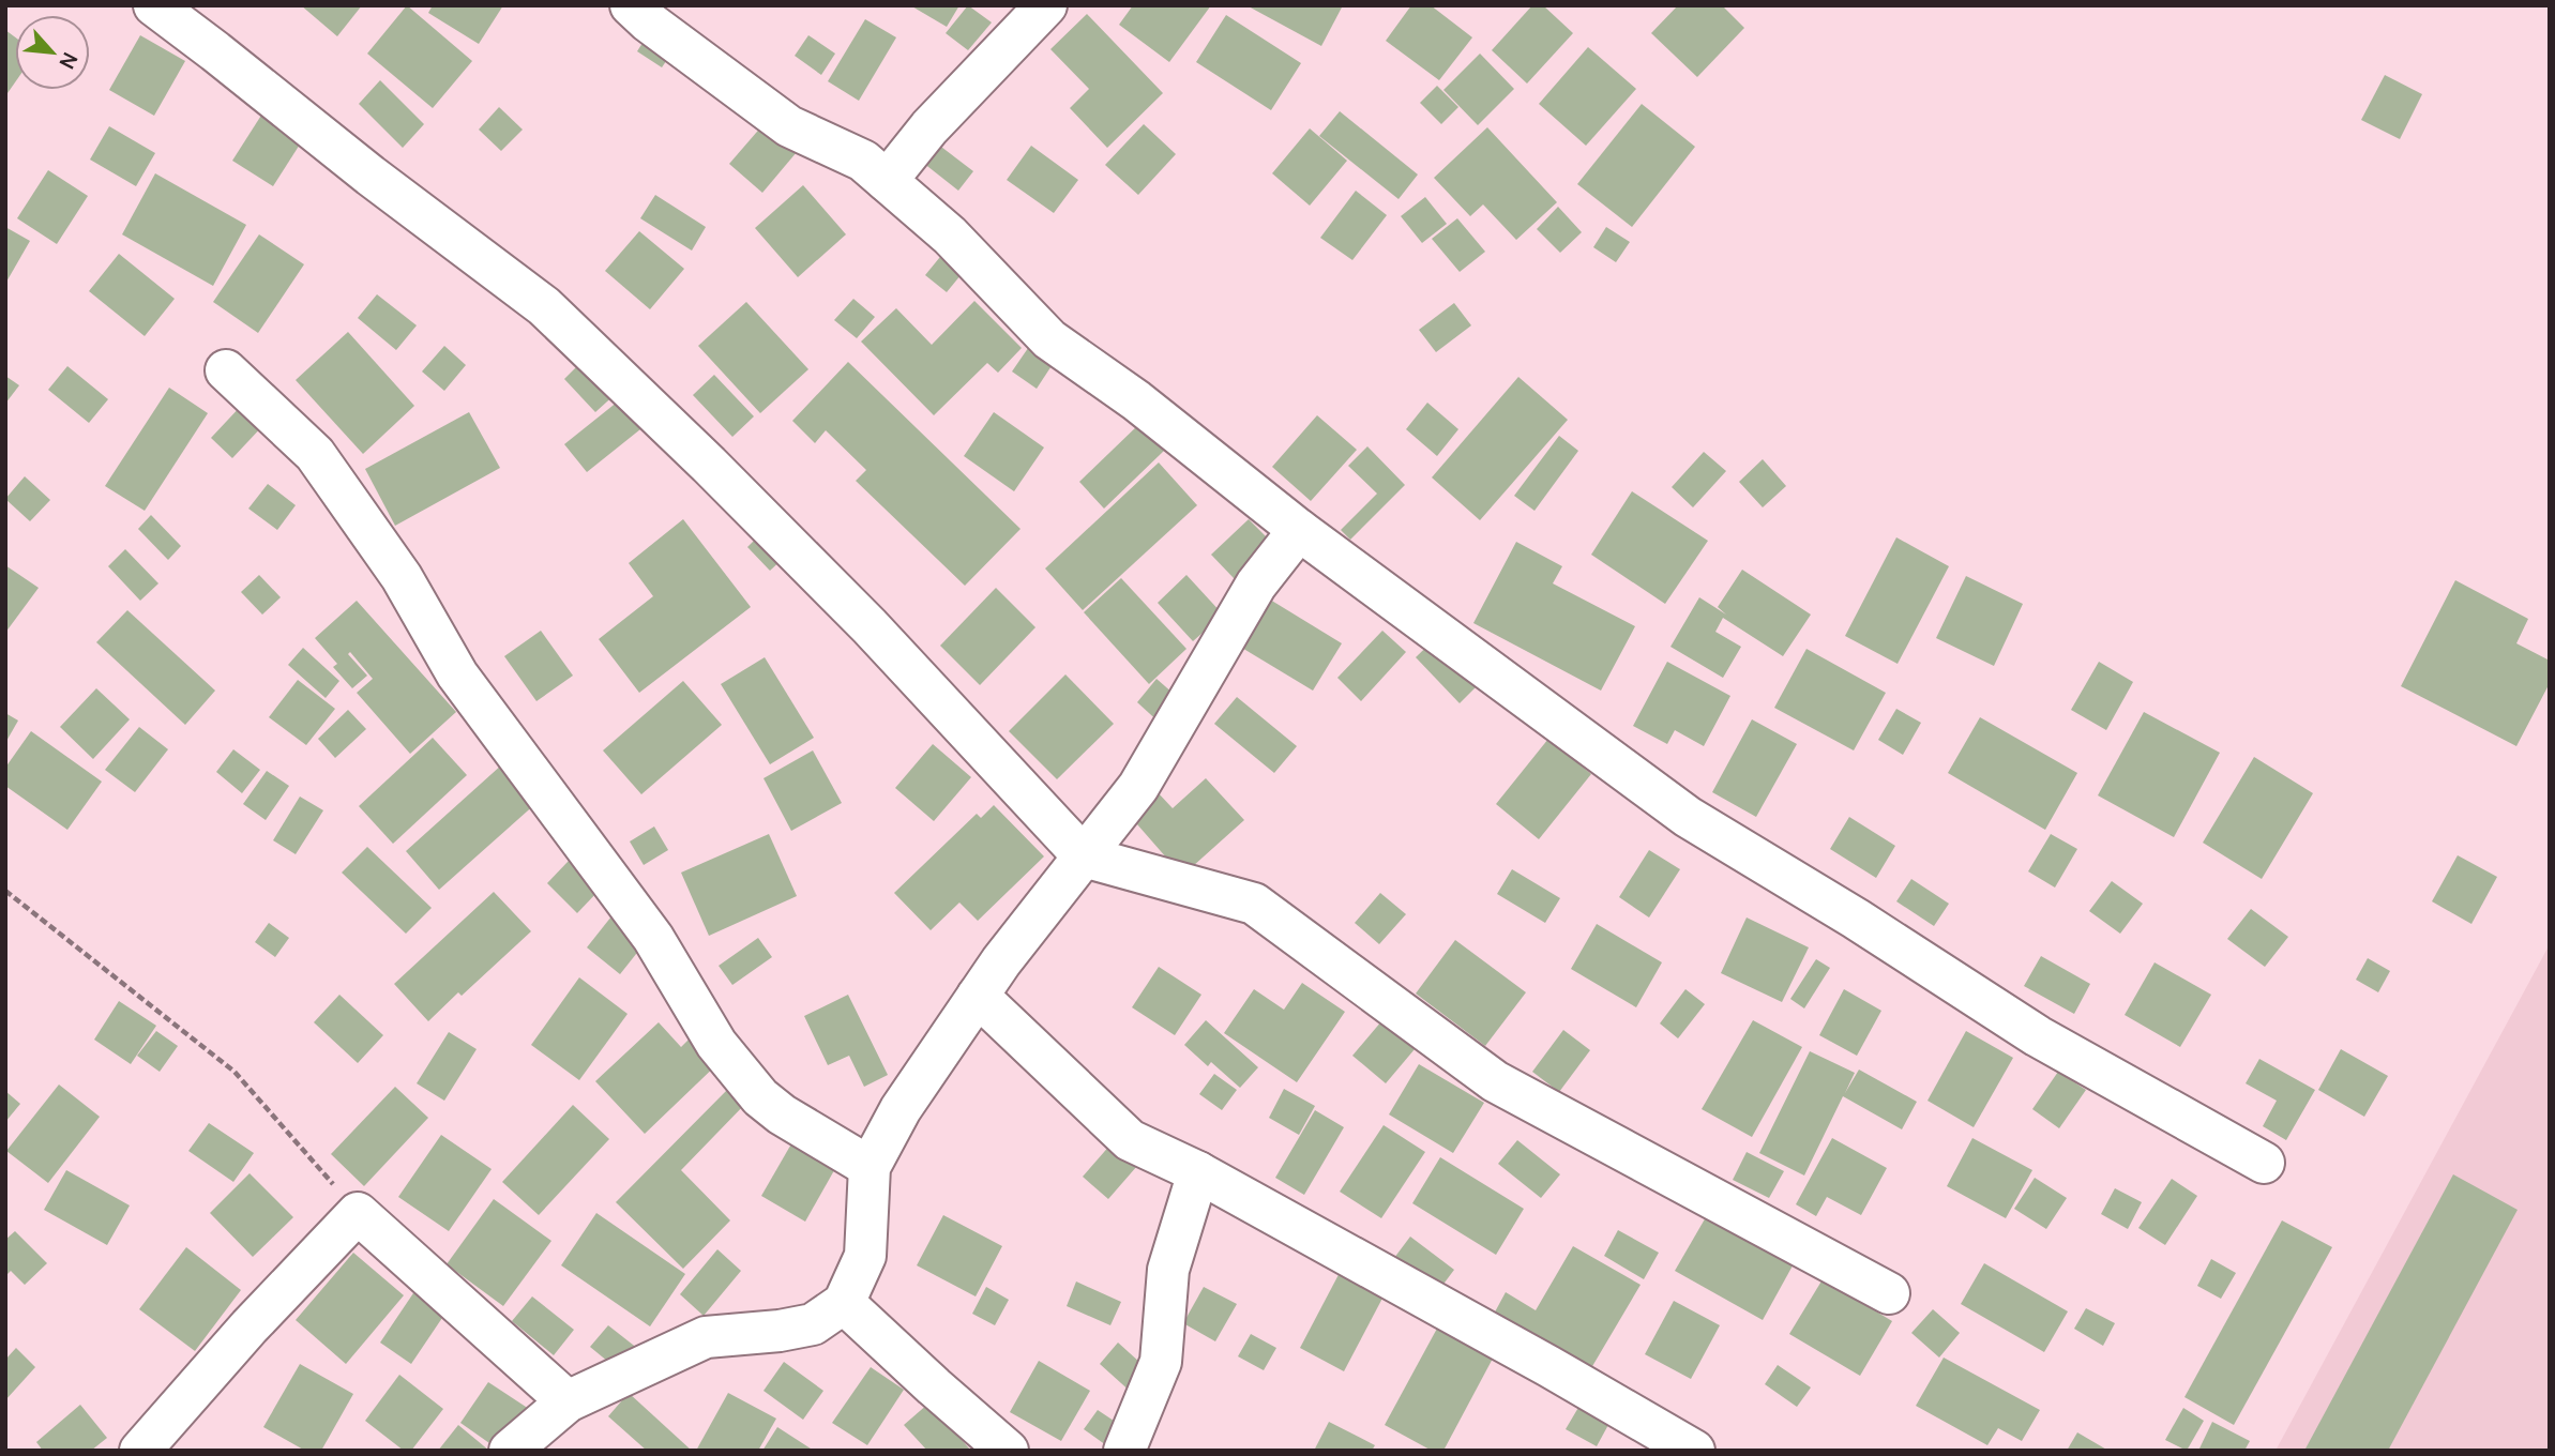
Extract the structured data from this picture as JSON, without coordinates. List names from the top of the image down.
{
  "north": "bottom right"
}
